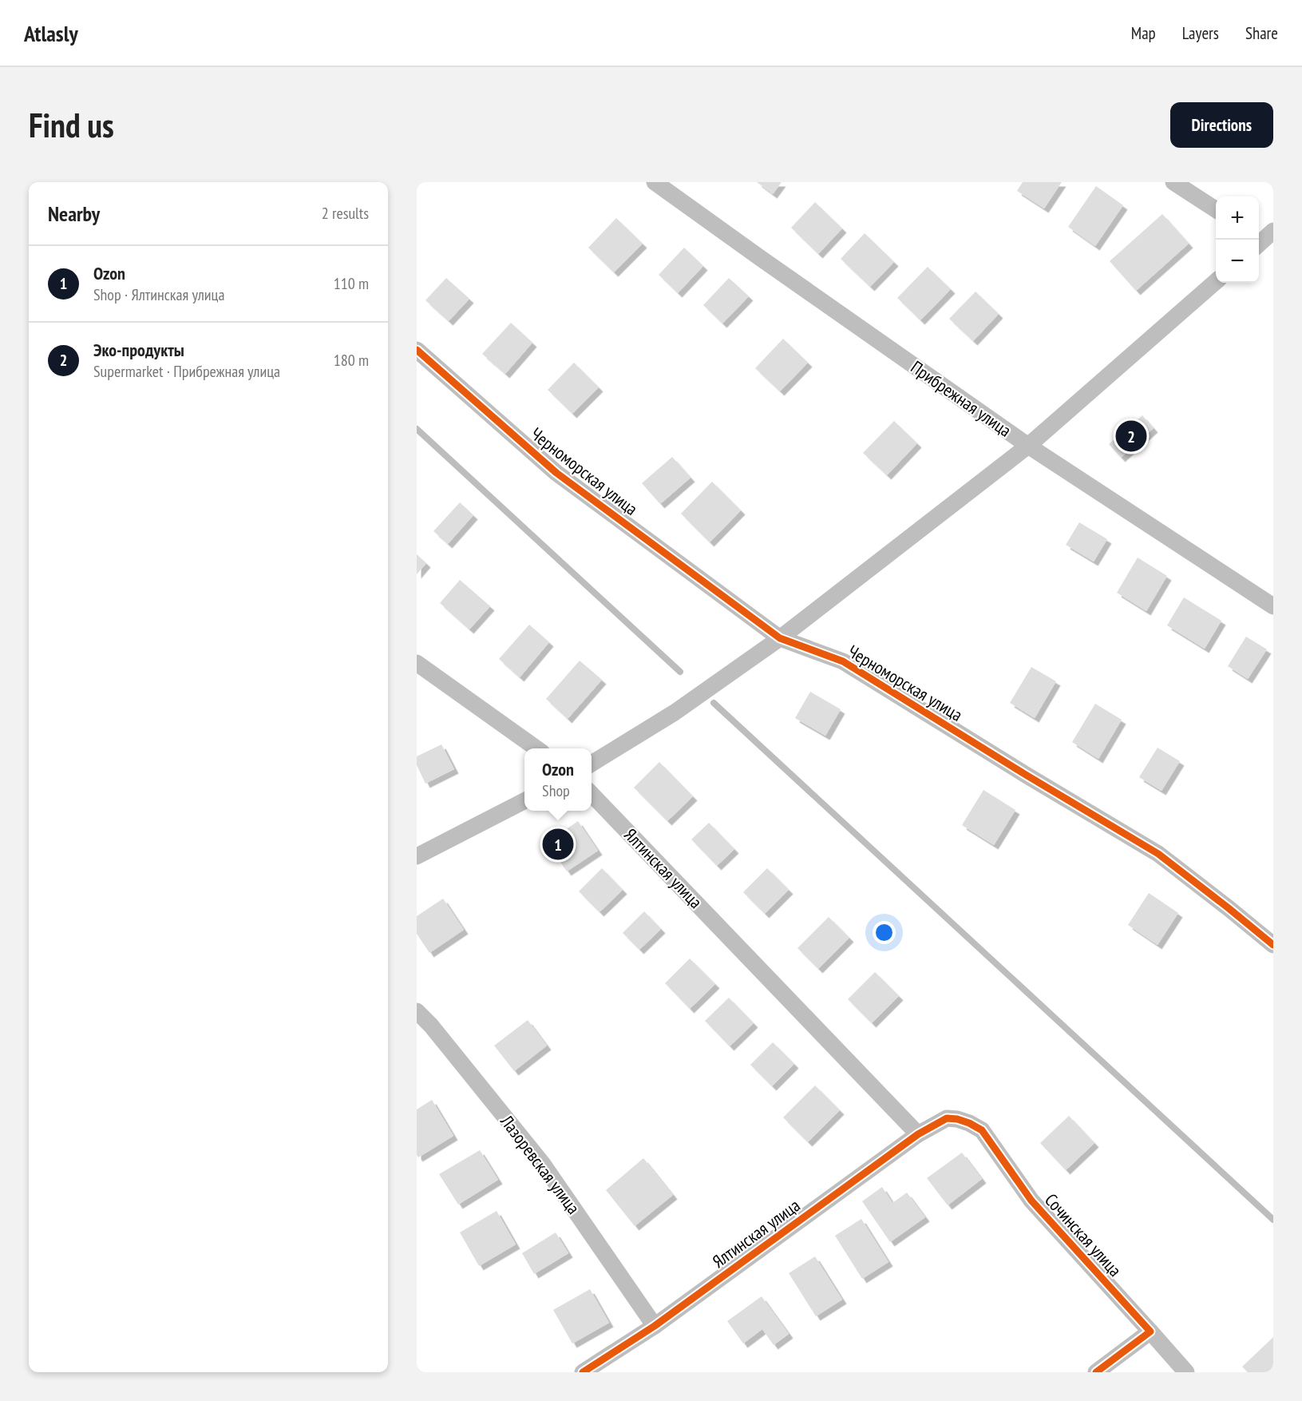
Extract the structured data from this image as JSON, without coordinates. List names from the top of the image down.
{
  "streets": {
    "street": [
      "Прибрежная улица",
      "Черноморская улица",
      "Ялтинская улица",
      "Лазоревская улица",
      "Сочинская улица"
    ]
  },
  "crossings": [
    ["Ялтинская улица", "Лазоревская улица"],
    ["Ялтинская улица", "Сочинская улица"]
  ],
  "page": {
    "header": "Atlasly",
    "nav": ["Map", "Layers", "Share"],
    "buttons": "Directions",
    "title": "Find us",
    "heading": ["Nearby", "2 results"],
    "map_buttons": ["+", "−"],
    "list": [
      {
        "mark": "1",
        "name": "Ozon",
        "note": "Shop · Ялтинская улица",
        "value": "110 m"
      },
      {
        "mark": "2",
        "name": "Эко-продукты",
        "note": "Supermarket · Прибрежная улица",
        "value": "180 m"
      }
    ],
    "pins": ["2", "1"],
    "popup": ["Ozon", "Shop"]
  }
}
